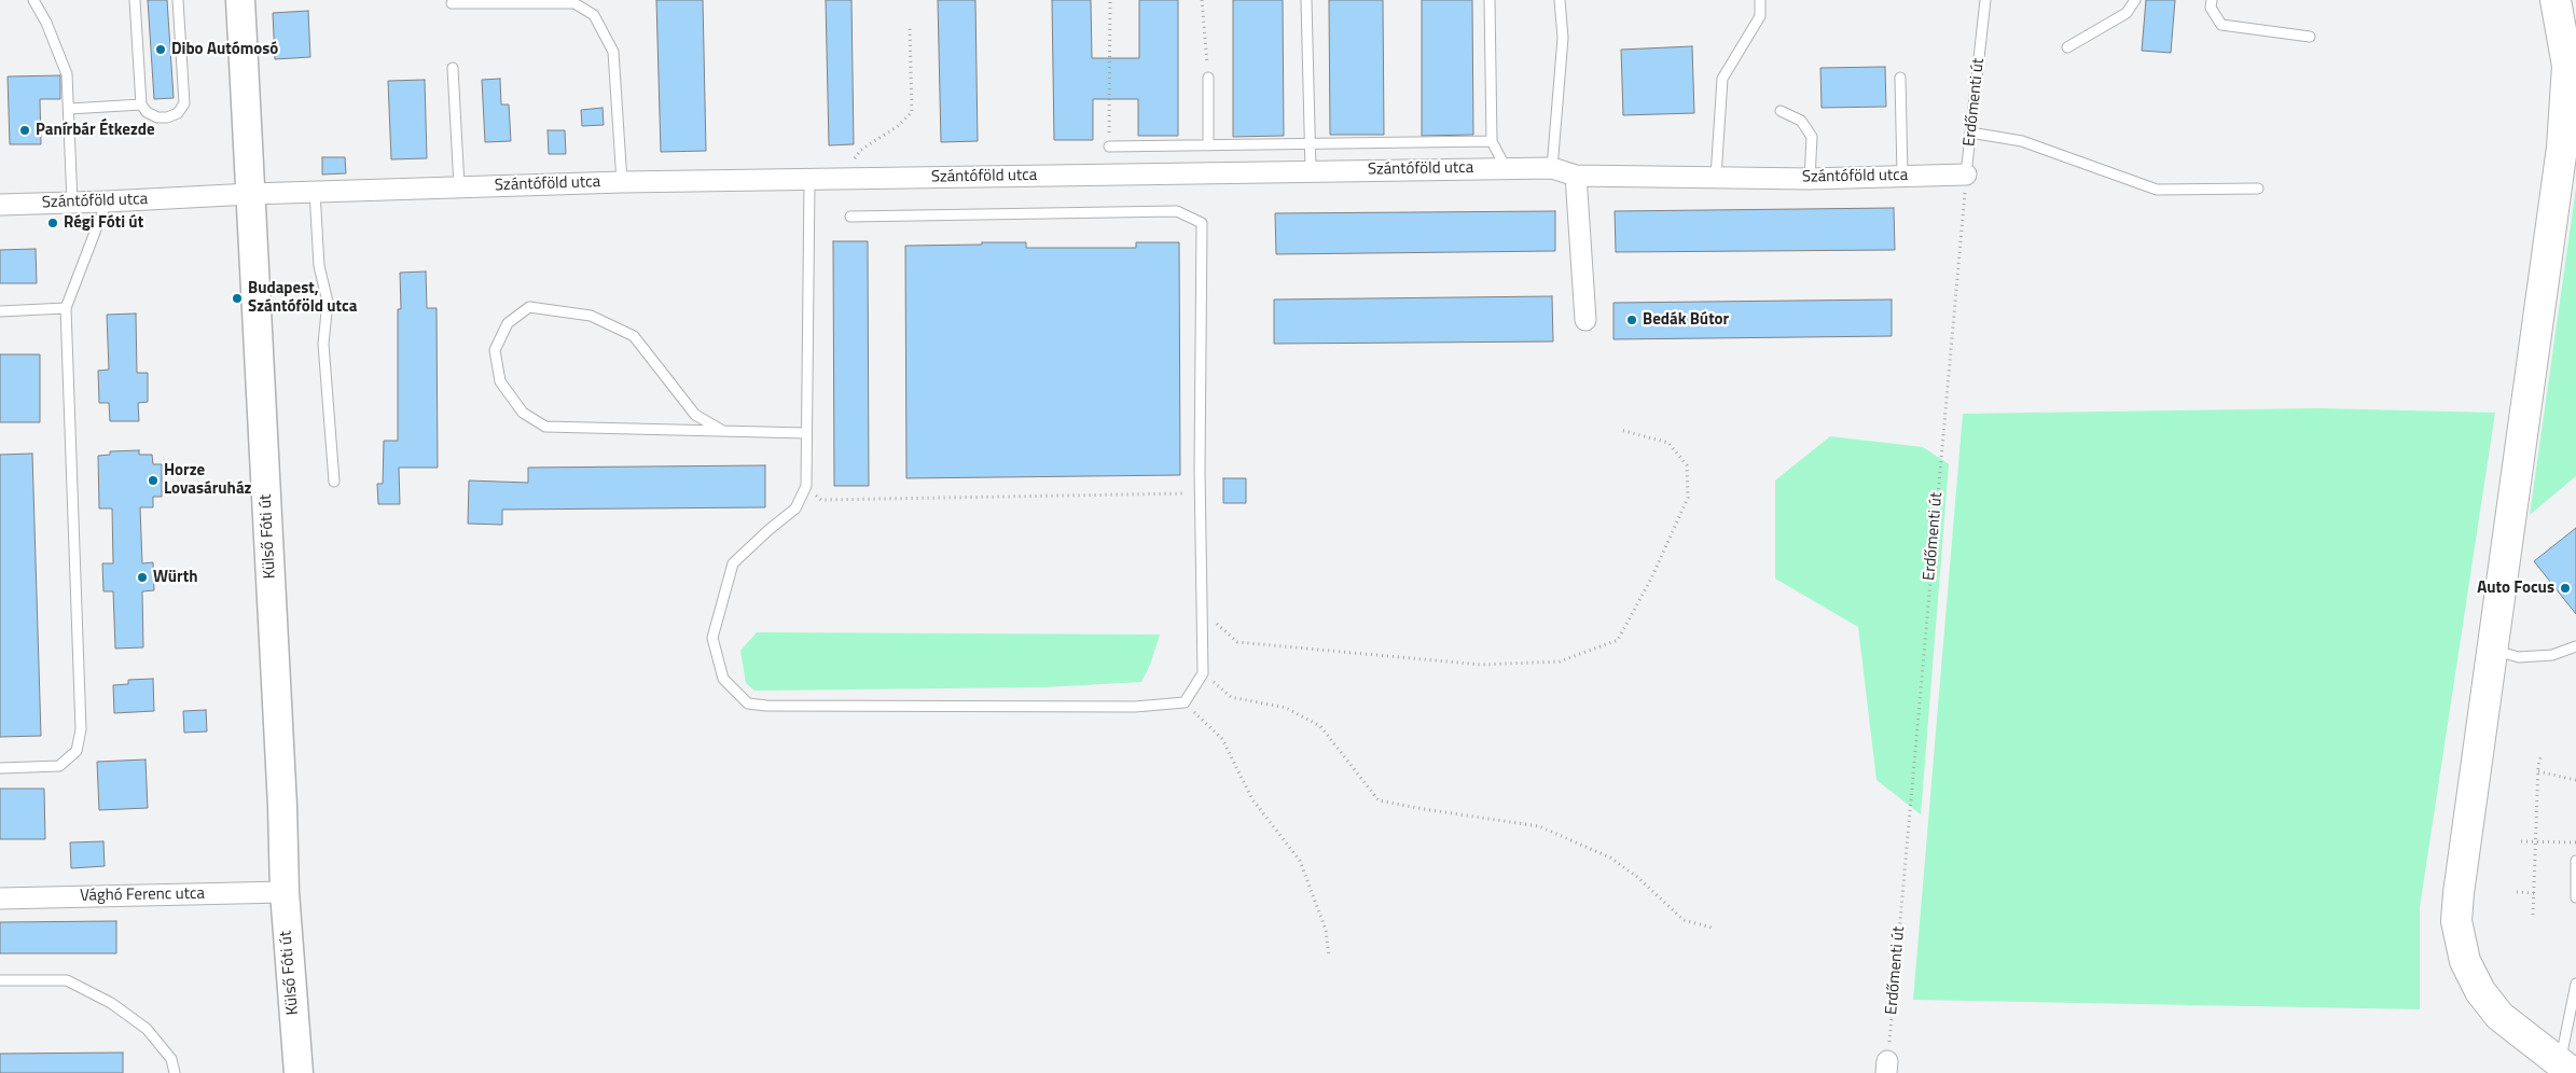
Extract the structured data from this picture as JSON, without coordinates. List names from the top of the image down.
{
  "streets": {
    "main road": ["Külső Fóti út"],
    "street": ["Szántóföld utca", "Vághó Ferenc utca"],
    "lane": ["Erdőmenti út"]
  },
  "crossings": [
    ["Erdőmenti út", "Szántóföld utca"],
    ["Szántóföld utca", "Külső Fóti út"],
    ["Külső Fóti út", "Vághó Ferenc utca"]
  ],
  "places": [
    "Dibo Autómosó",
    "Panírbár Étkezde",
    "Régi Fóti út",
    "Budapest, Szántóföld utca",
    "Bedák Bútor",
    "Horze Lovasáruház",
    "Würth",
    "Auto Focus"
  ]
}
